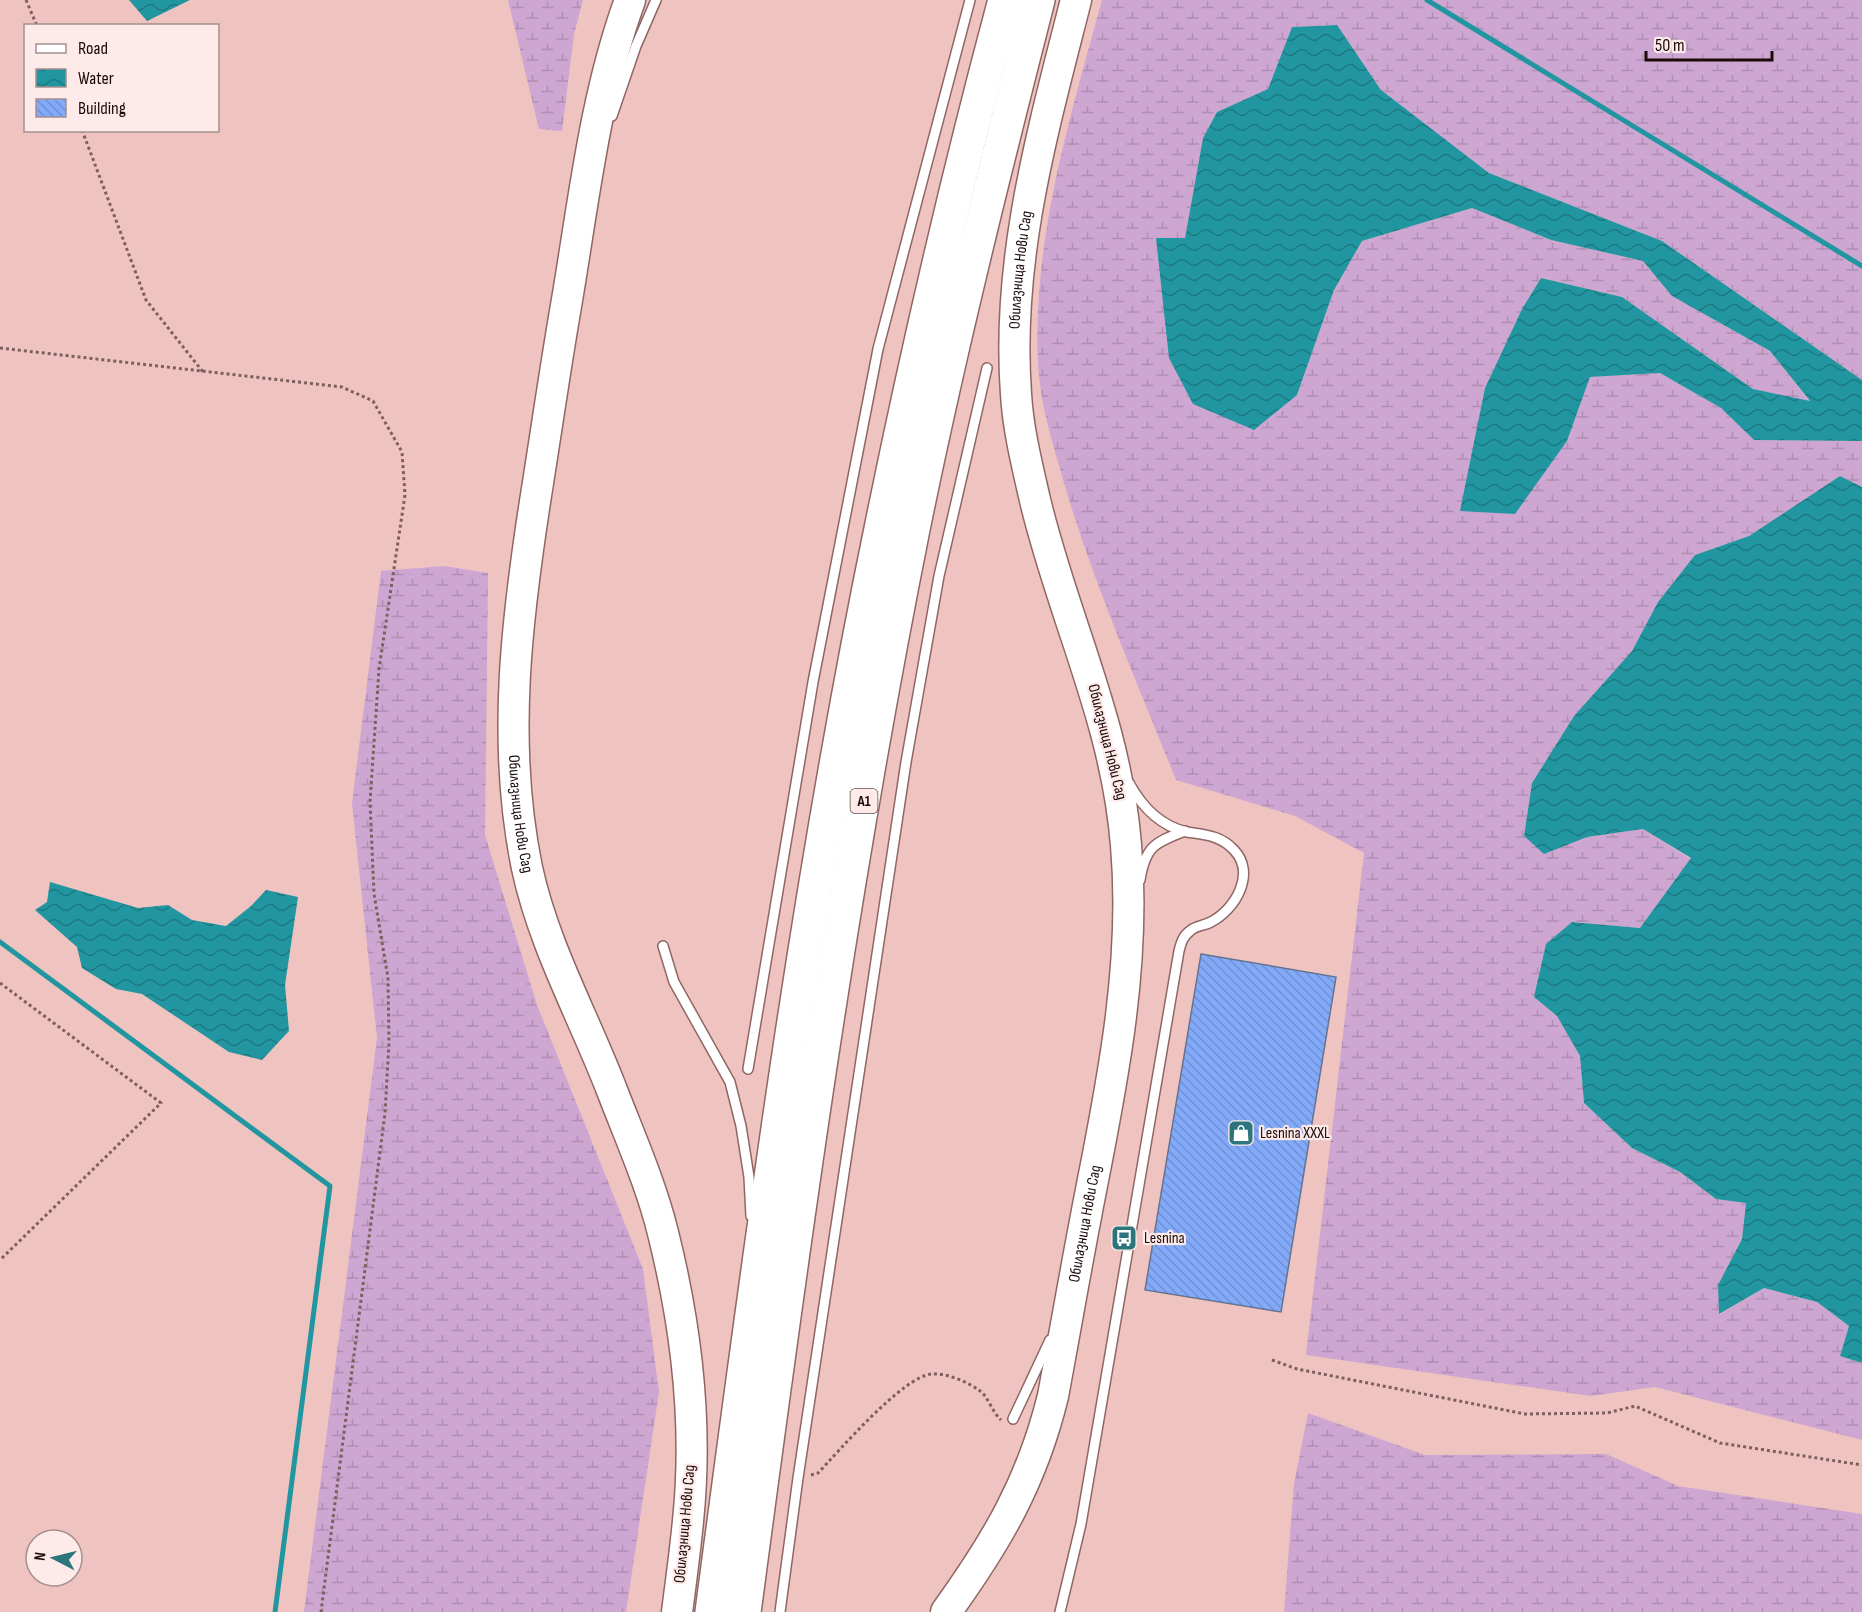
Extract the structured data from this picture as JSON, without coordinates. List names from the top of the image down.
{
  "streets": {
    "highway": ["A1"],
    "main road": ["Обилазница Нови Сад"]
  },
  "places": {
    "shop": ["Lesnina XXXL"],
    "bus stop": ["Lesnina"]
  },
  "legend": ["Road", "Water", "Building"],
  "scale_bar": "50 m",
  "north": "left"
}
